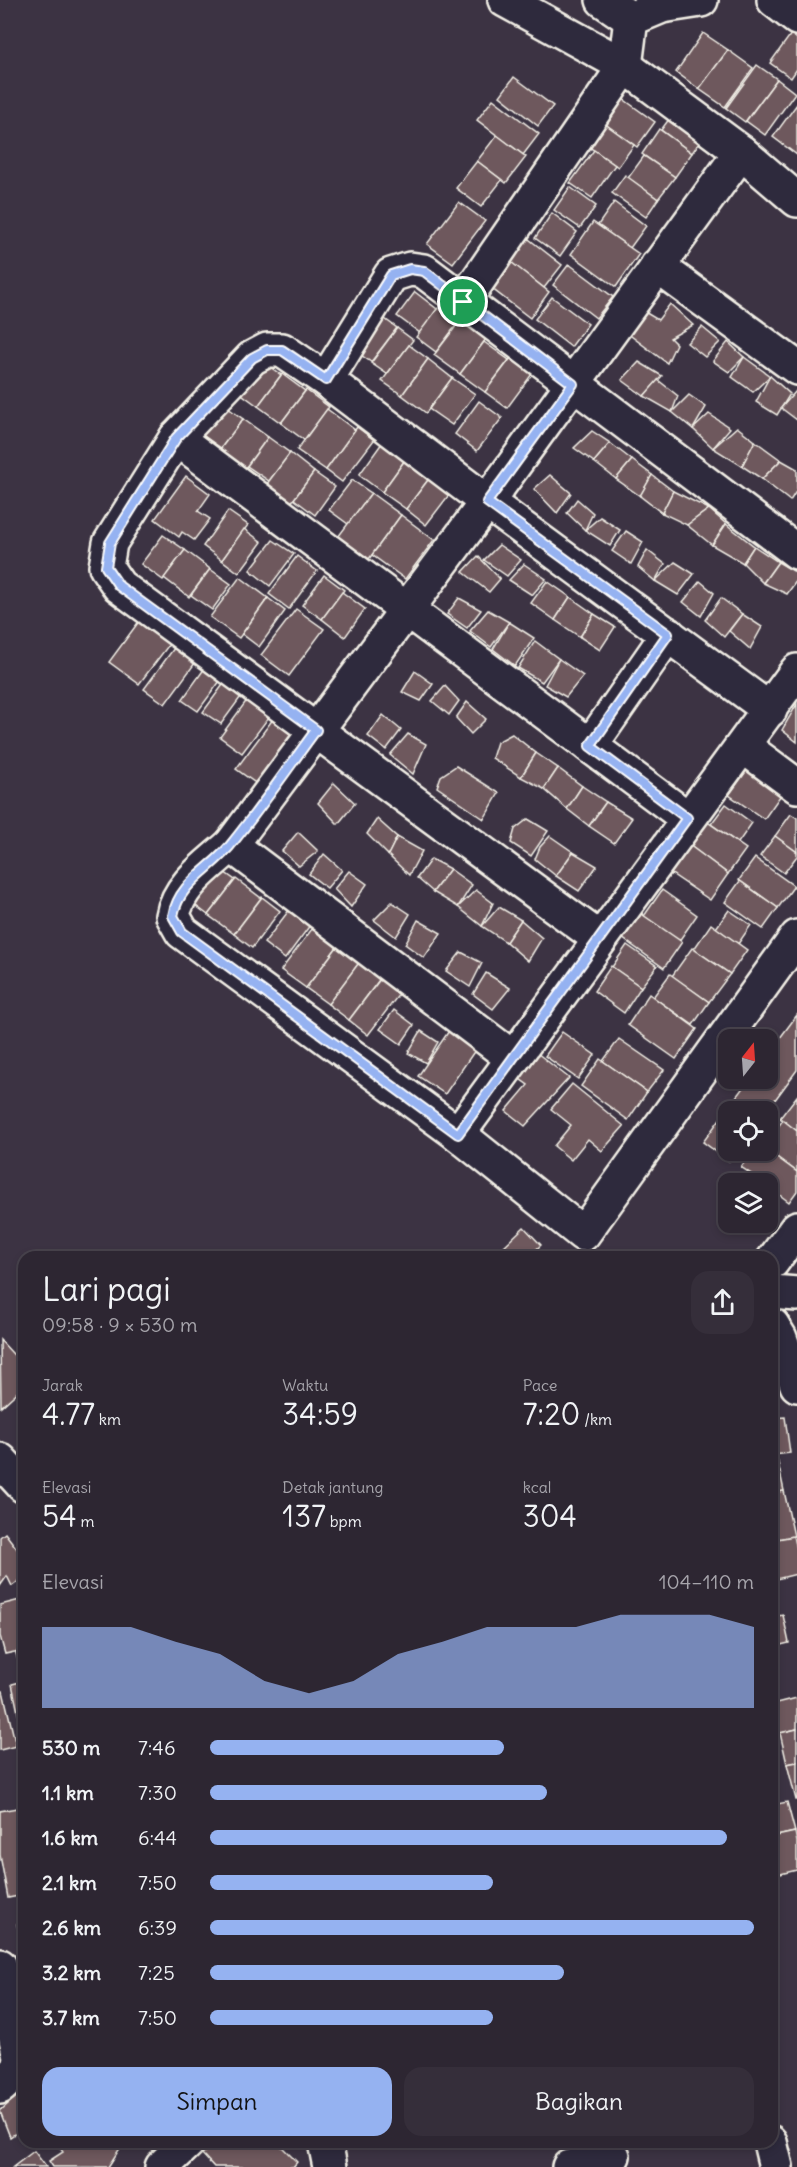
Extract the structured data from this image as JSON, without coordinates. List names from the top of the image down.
{
  "north": "top",
  "page": {
    "heading": ["Lari pagi", "09:58 · 9 × 530 m"],
    "stats": [
      ["Jarak", "4.77 km"],
      ["Waktu", "34:59"],
      ["Pace", "7:20 /km"],
      ["Elevasi", "54 m"],
      ["Detak jantung", "137 bpm"],
      ["kcal", "304"]
    ],
    "chart": ["Elevasi", "104–110 m"],
    "list": [
      {
        "name": "530 m",
        "note": "7:46"
      },
      {
        "name": "1.1 km",
        "note": "7:30"
      },
      {
        "name": "1.6 km",
        "note": "6:44"
      },
      {
        "name": "2.1 km",
        "note": "7:50"
      },
      {
        "name": "2.6 km",
        "note": "6:39"
      },
      {
        "name": "3.2 km",
        "note": "7:25"
      },
      {
        "name": "3.7 km",
        "note": "7:50"
      }
    ],
    "buttons": ["Simpan", "Bagikan"]
  }
}
